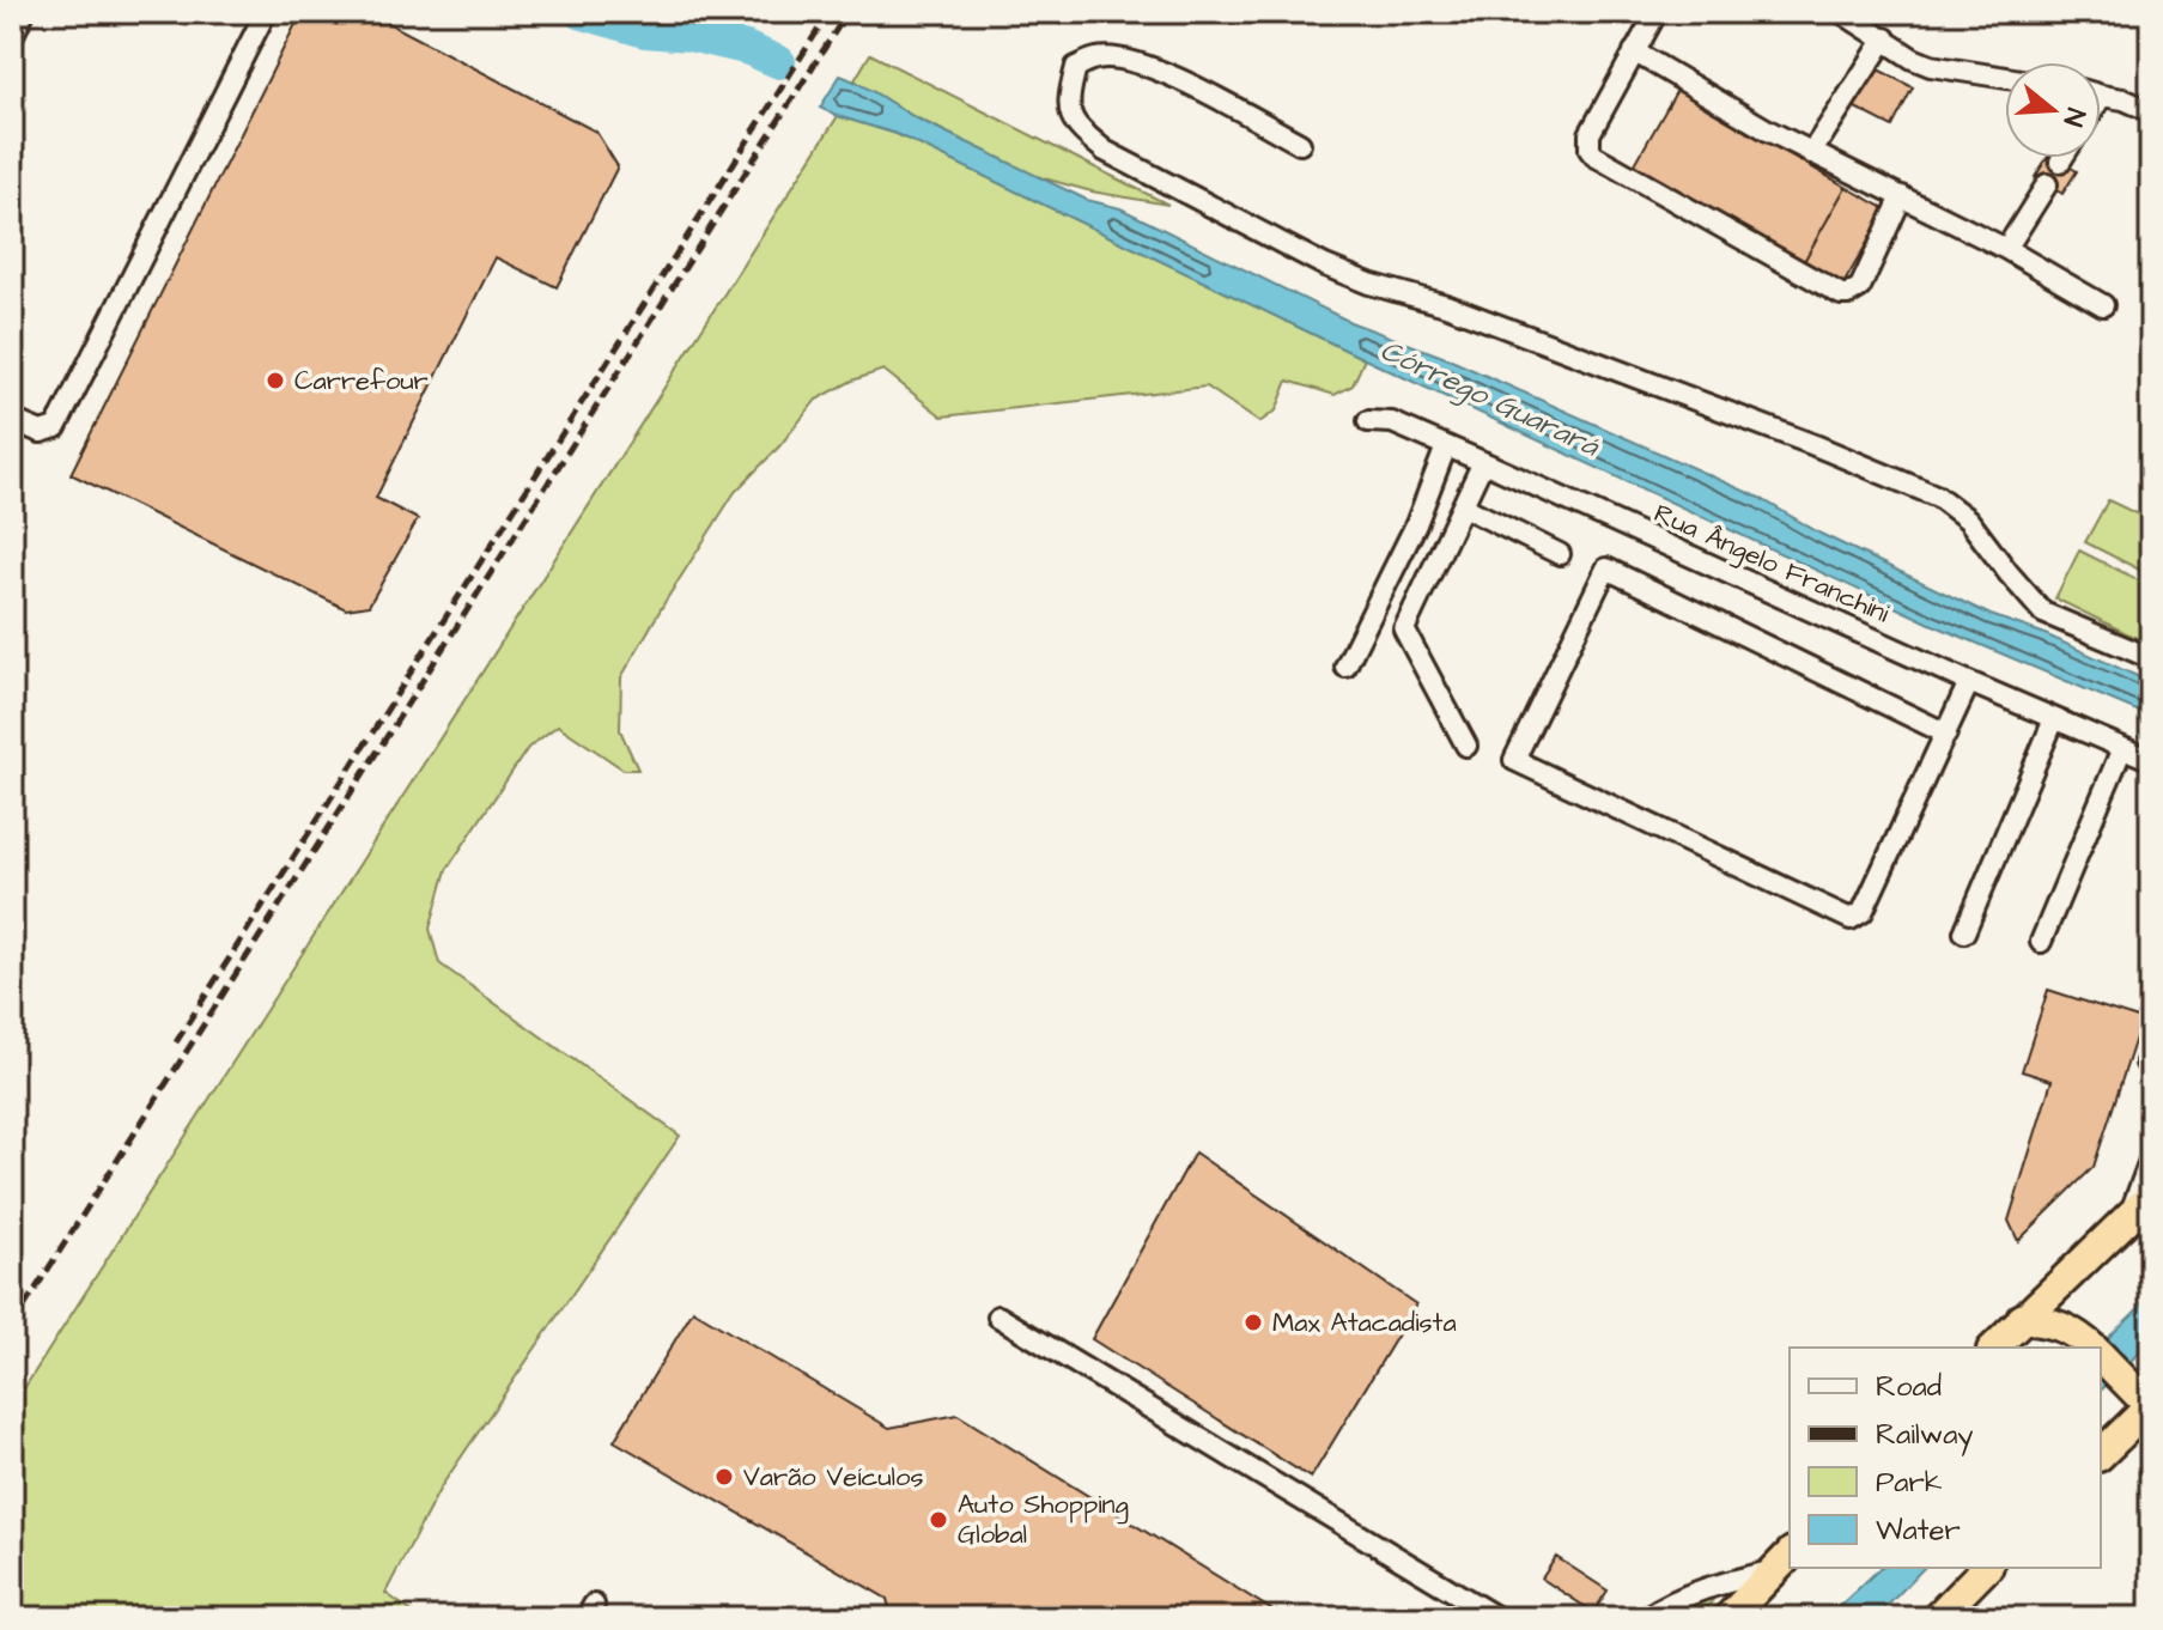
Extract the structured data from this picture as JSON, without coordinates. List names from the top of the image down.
{
  "streets": {
    "street": ["Rua Ângelo Franchini"]
  },
  "water": ["Córrego Guarará"],
  "places": [
    "Carrefour",
    "Max Atacadista",
    "Varão Veículos",
    "Auto Shopping Global"
  ],
  "legend": [
    "Road",
    "Railway",
    "Park",
    "Water"
  ],
  "north": "right"
}
